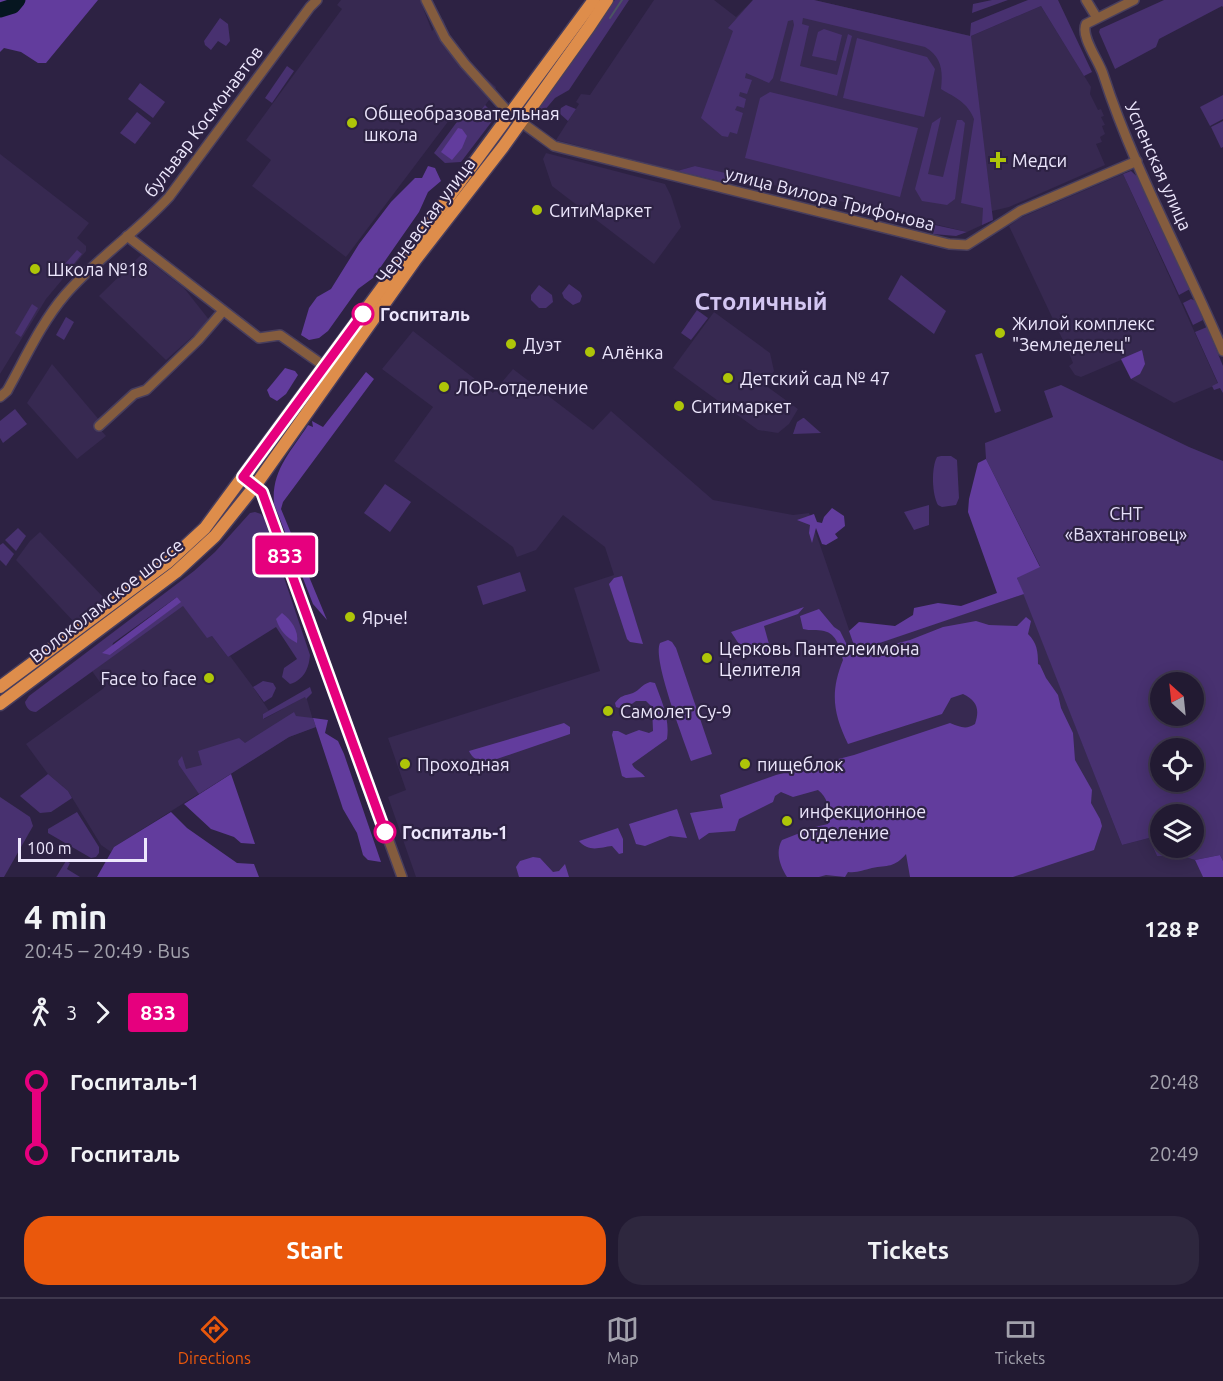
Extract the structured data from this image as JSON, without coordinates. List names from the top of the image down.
{
  "streets": {
    "main road": ["Черневская улица", "Волоколамское шоссе"],
    "street": ["бульвар Космонавтов", "Успенская улица", "улица Вилора Трифонова"]
  },
  "crossings": [
    ["Успенская улица", "улица Вилора Трифонова"],
    ["улица Вилора Трифонова", "Черневская улица"],
    ["Черневская улица", "Волоколамское шоссе"]
  ],
  "districts": ["Столичный"],
  "parks": ["СНТ «Вахтанговец»"],
  "places": {
    "other": [
      "Общеобразовательная школа",
      "СитиМаркет",
      "Школа №18",
      "Госпиталь",
      "Жилой комплекс \"Земледелец\"",
      "Дуэт",
      "Алёнка",
      "Детский сад № 47",
      "ЛОР-отделение",
      "Ситимаркет",
      "Ярче!",
      "Церковь Пантелеимона Целителя",
      "Face to face",
      "Самолет Су-9",
      "Проходная",
      "пищеблок",
      "инфекционное отделение",
      "Госпиталь-1"
    ],
    "health": ["Медси"]
  },
  "lines": ["bus line 833"],
  "scale_bar": "100 m",
  "north": "top left",
  "page": {
    "on_map": "833",
    "scale": "100 m",
    "heading": ["4 min", "20:45 – 20:49 · Bus", "128 ₽"],
    "legs": ["3", "833"],
    "list": [
      {
        "name": "Госпиталь-1",
        "value": "20:48"
      },
      {
        "name": "Госпиталь",
        "value": "20:49"
      }
    ],
    "buttons": ["Start", "Tickets"],
    "tabs": ["Directions", "Map", "Tickets"]
  }
}
